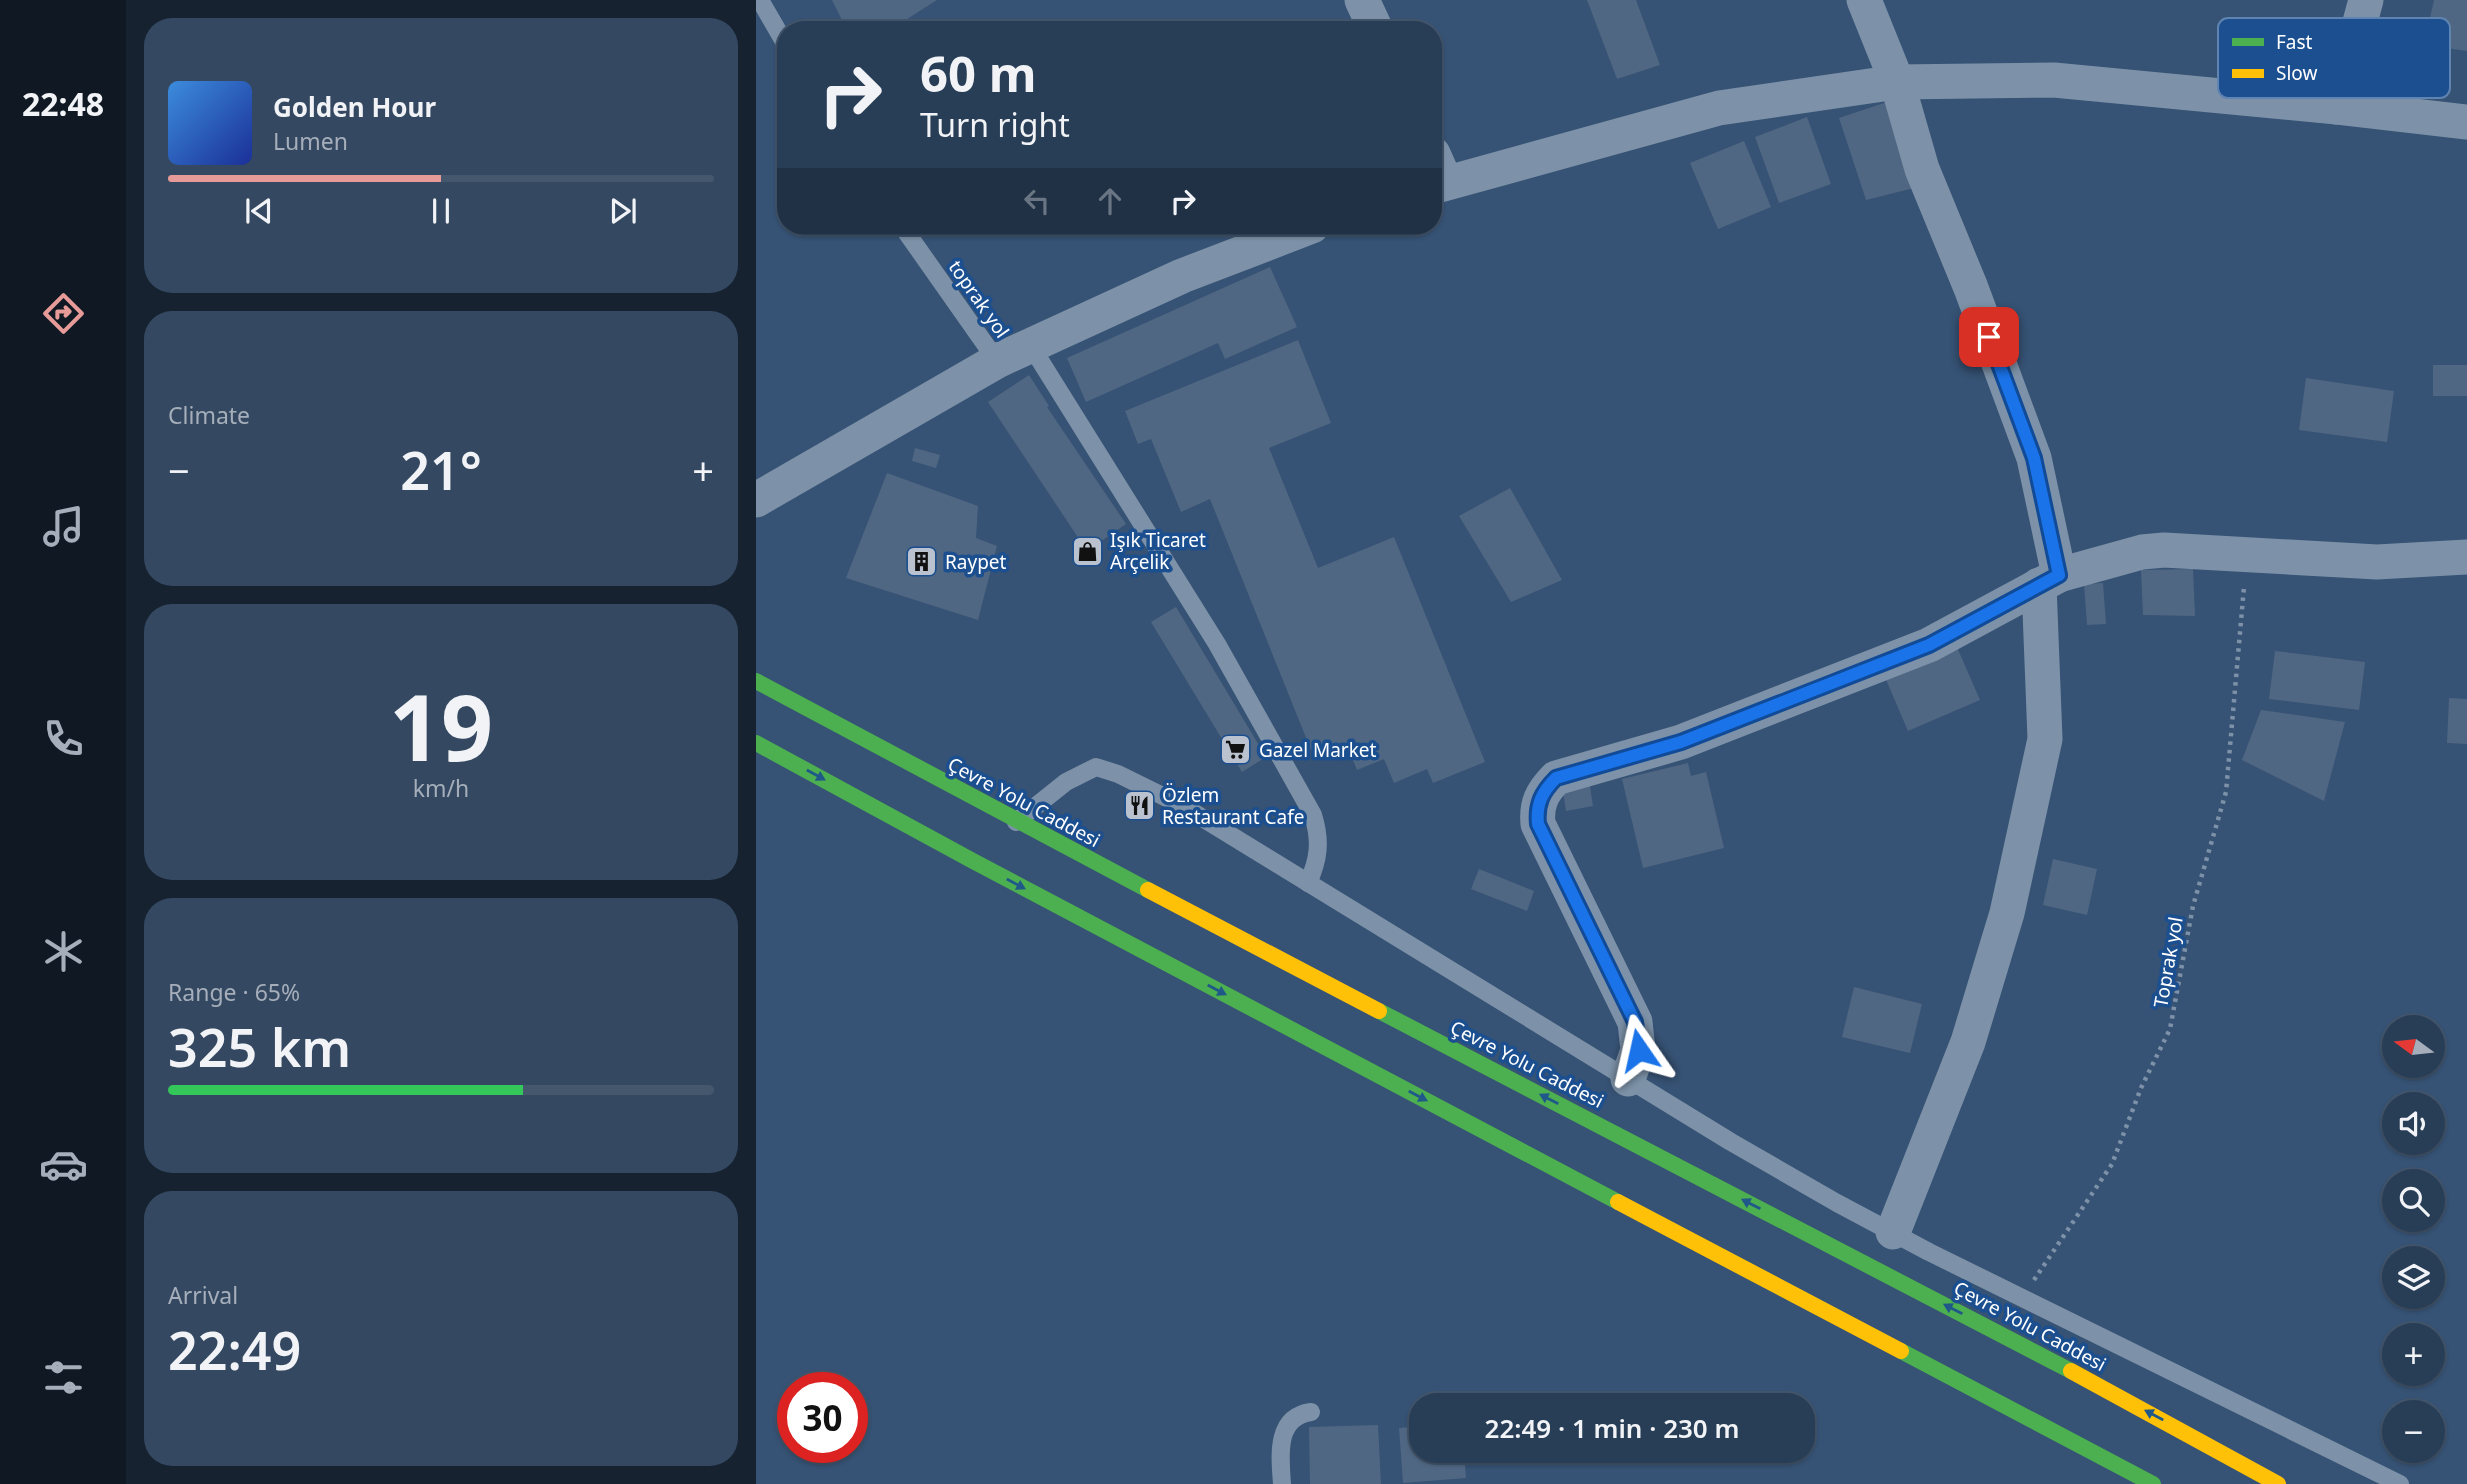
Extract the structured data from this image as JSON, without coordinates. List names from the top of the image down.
{
  "streets": {
    "highway": ["Çevre Yolu Caddesi"],
    "lane": ["toprak yol"],
    "path": ["Toprak yol"]
  },
  "places": {
    "shop": ["Işık Ticaret Arçelik"],
    "building": ["Raypet"],
    "supermarket": ["Gazel Market"],
    "restaurant": ["Özlem Restaurant Cafe"]
  },
  "legend": ["Fast", "Slow"],
  "north": "left",
  "page": {
    "tabs": "22:48",
    "turn": ["60 m", "Turn right"],
    "song": ["Golden Hour", "Lumen"],
    "tile": [
      "Climate",
      ["19", "km/h"],
      ["Range · 65%", "325 km"],
      ["Arrival", "22:49"]
    ],
    "heat": ["−", "21°", "+"],
    "map_buttons": ["+", "−"],
    "limit": "30",
    "trip": "22:49 · 1 min · 230 m"
  }
}
